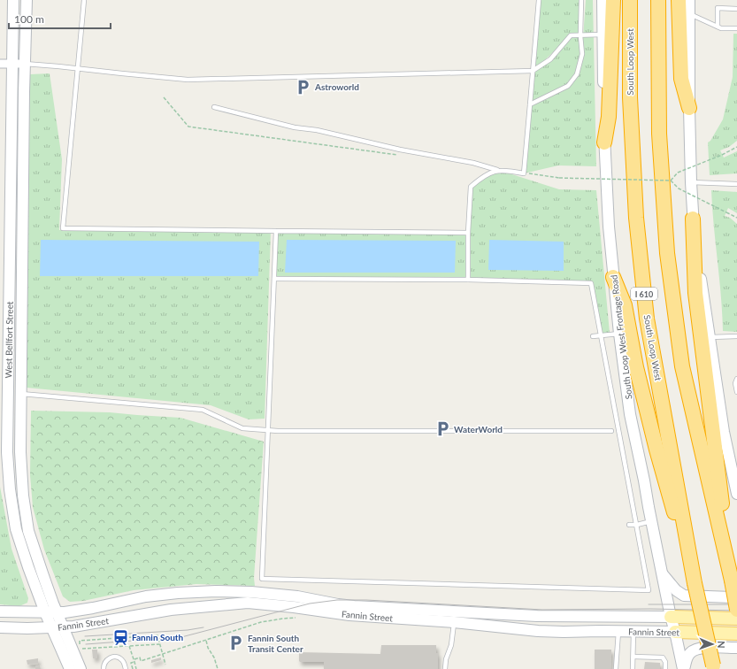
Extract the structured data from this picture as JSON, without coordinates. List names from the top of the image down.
{
  "streets": {
    "highway": ["South Loop West", "I 610"],
    "main road": ["South Loop West Frontage Road", "West Bellfort Street", "Fannin Street"]
  },
  "crossings": [
    ["South Loop West Frontage Road", "Fannin Street"],
    ["West Bellfort Street", "Fannin Street"]
  ],
  "places": {
    "parking": ["Astroworld", "WaterWorld", "Fannin South Transit Center"],
    "station": ["Fannin South"]
  },
  "scale_bar": "100 m",
  "north": "right"
}
